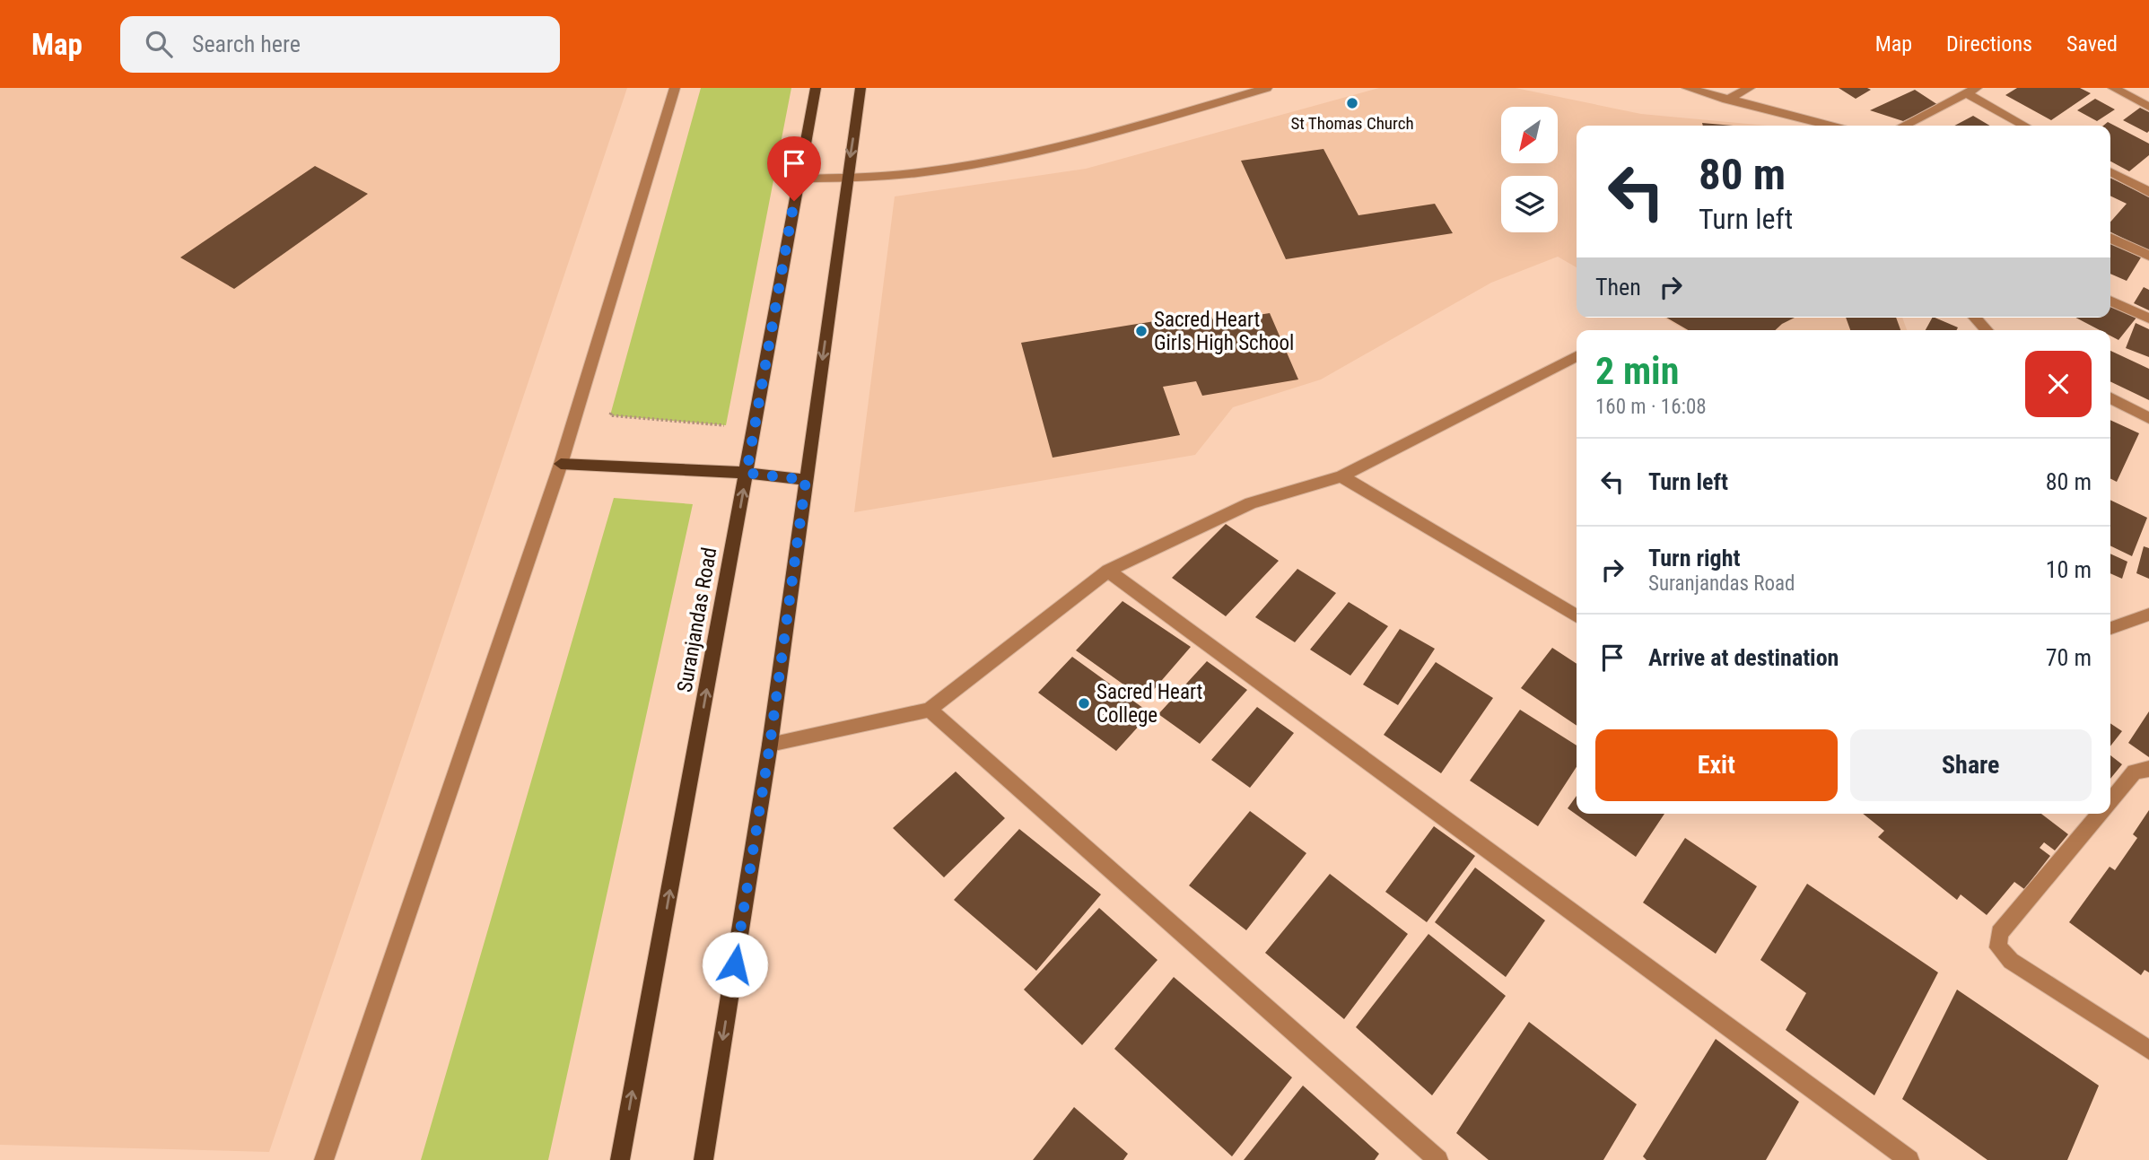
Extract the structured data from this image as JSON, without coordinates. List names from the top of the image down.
{
  "streets": {
    "main road": ["Suranjandas Road"]
  },
  "places": ["St Thomas Church", "Sacred Heart Girls High School", "Sacred Heart College"],
  "north": "bottom left",
  "page": {
    "header": "Map",
    "search": "Search here",
    "nav": ["Map", "Directions", "Saved"],
    "turn": ["80 m", "Turn left"],
    "then": "Then",
    "heading": ["2 min", "160 m · 16:08"],
    "list": [
      {
        "name": "Turn left",
        "value": "80 m"
      },
      {
        "name": "Turn right",
        "note": "Suranjandas Road",
        "value": "10 m"
      },
      {
        "name": "Arrive at destination",
        "value": "70 m"
      }
    ],
    "buttons": ["Exit", "Share"]
  }
}
